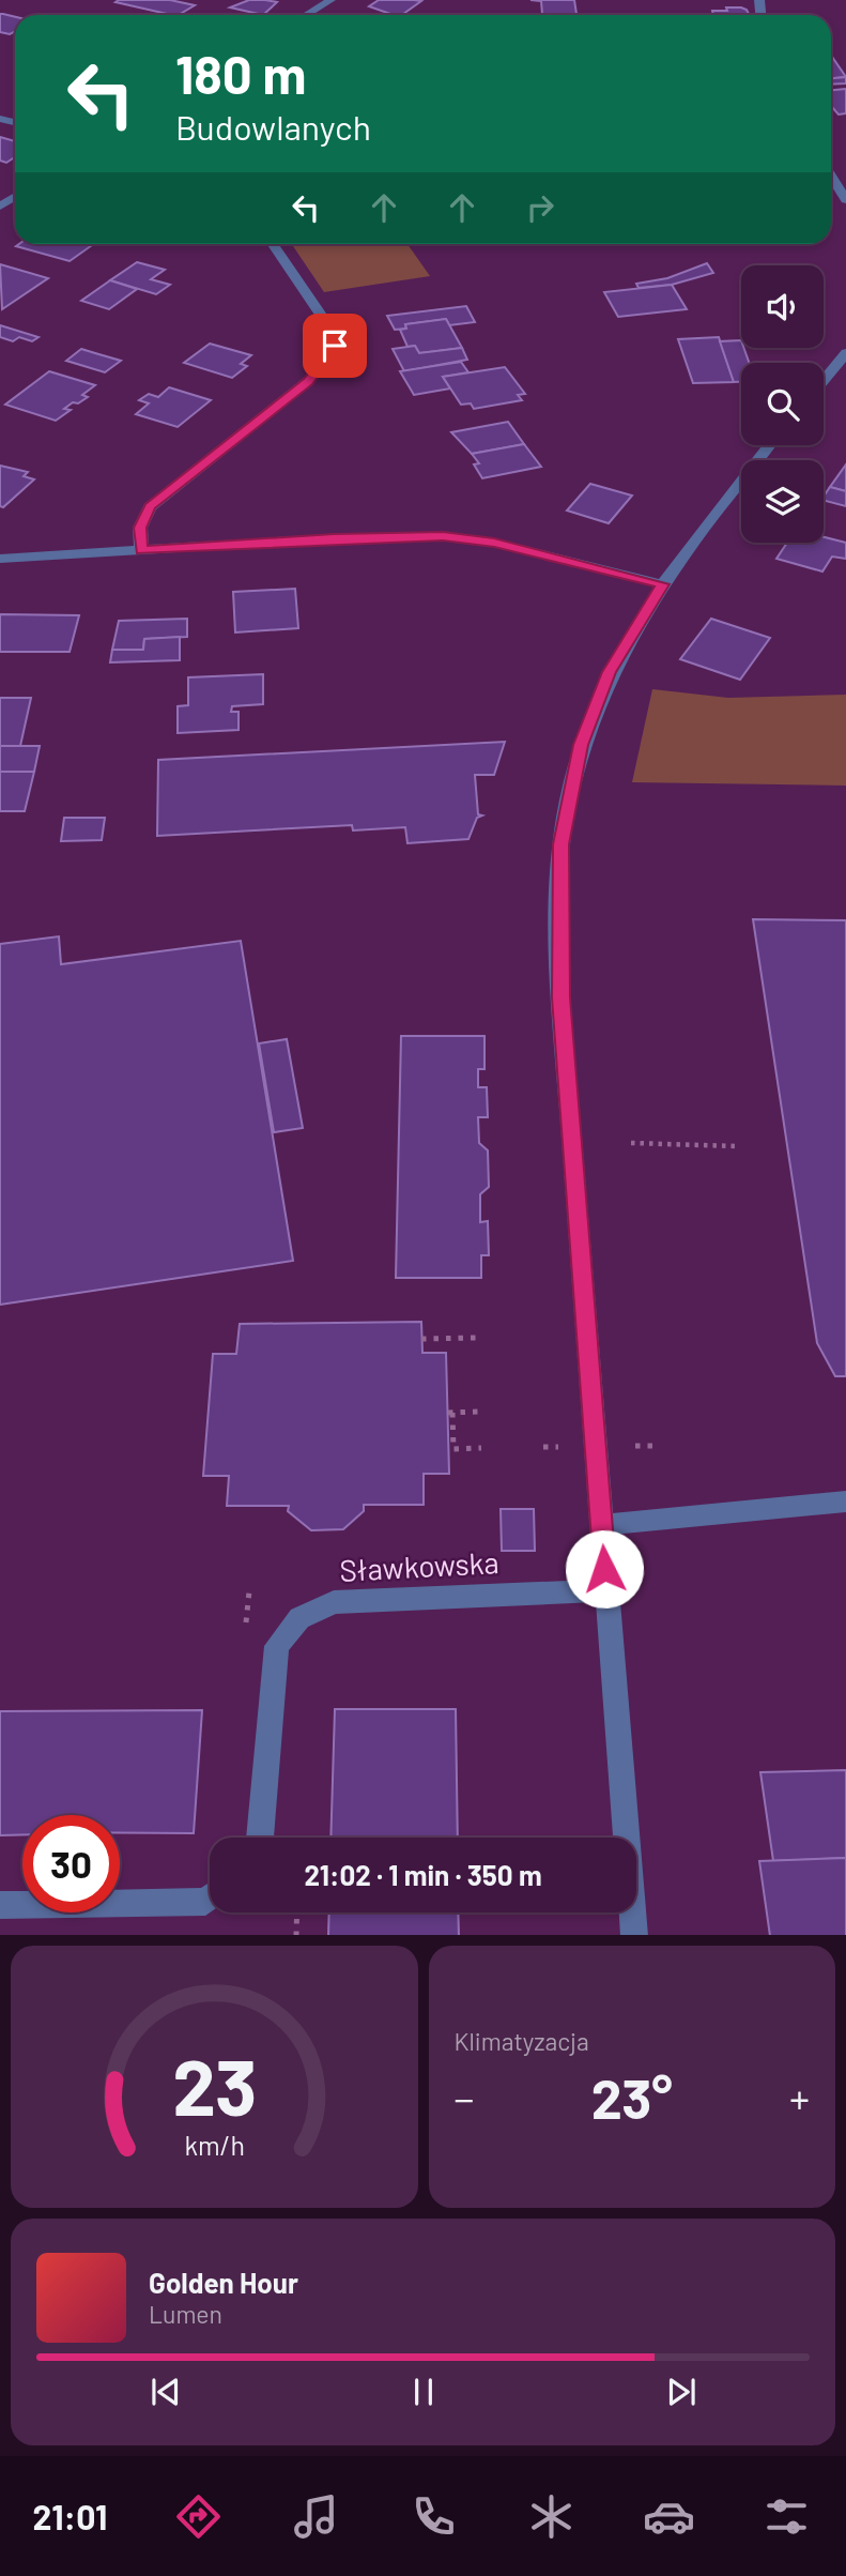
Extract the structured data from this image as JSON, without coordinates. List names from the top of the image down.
{
  "streets": {
    "street": ["Sławkowska"]
  },
  "page": {
    "turn": ["180 m", "Budowlanych"],
    "limit": "30",
    "trip": "21:02 · 1 min · 350 m",
    "tile": "Klimatyzacja",
    "heat": ["−", "23°", "+"],
    "song": ["Golden Hour", "Lumen"],
    "tabs": "21:01",
    "gauge": ["23", "km/h"]
  }
}
